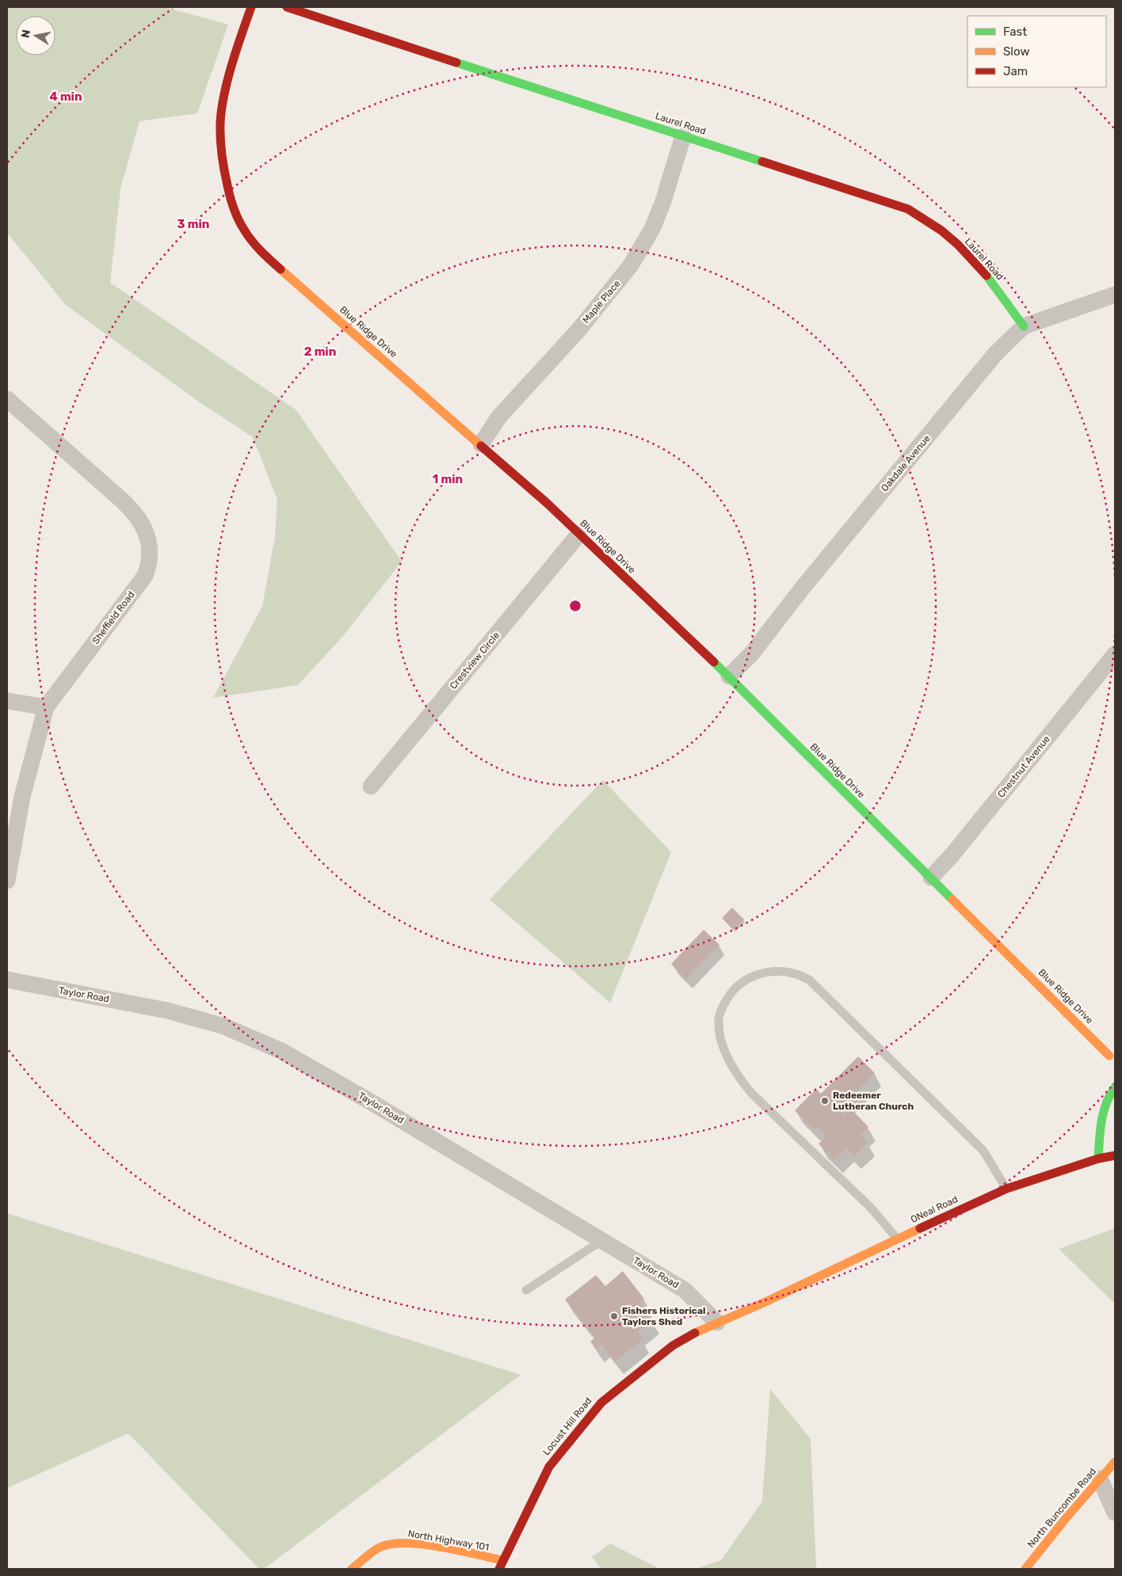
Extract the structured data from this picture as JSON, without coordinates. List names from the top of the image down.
{
  "streets": {
    "street": [
      "Laurel Road",
      "Maple Place",
      "Blue Ridge Drive",
      "Oakdale Avenue",
      "Sheffield Road",
      "Crestview Circle",
      "Chestnut Avenue",
      "Taylor Road",
      "ONeal Road",
      "Locust Hill Road",
      "North Buncombe Road",
      "North Highway 101"
    ]
  },
  "crossings": [
    ["Laurel Road", "Maple Place"],
    ["Laurel Road", "Oakdale Avenue"],
    ["Maple Place", "Blue Ridge Drive"],
    ["Blue Ridge Drive", "Oakdale Avenue"],
    ["Blue Ridge Drive", "Crestview Circle"],
    ["Blue Ridge Drive", "Chestnut Avenue"],
    ["Taylor Road", "ONeal Road"],
    ["Taylor Road", "Locust Hill Road"],
    ["ONeal Road", "Locust Hill Road"],
    ["Locust Hill Road", "North Highway 101"]
  ],
  "places": ["Redeemer Lutheran Church", "Fishers Historical Taylors Shed"],
  "legend": ["Fast", "Slow", "Jam"],
  "north": "left",
  "rings": [
    "4 min",
    "3 min",
    "2 min",
    "1 min"
  ]
}
